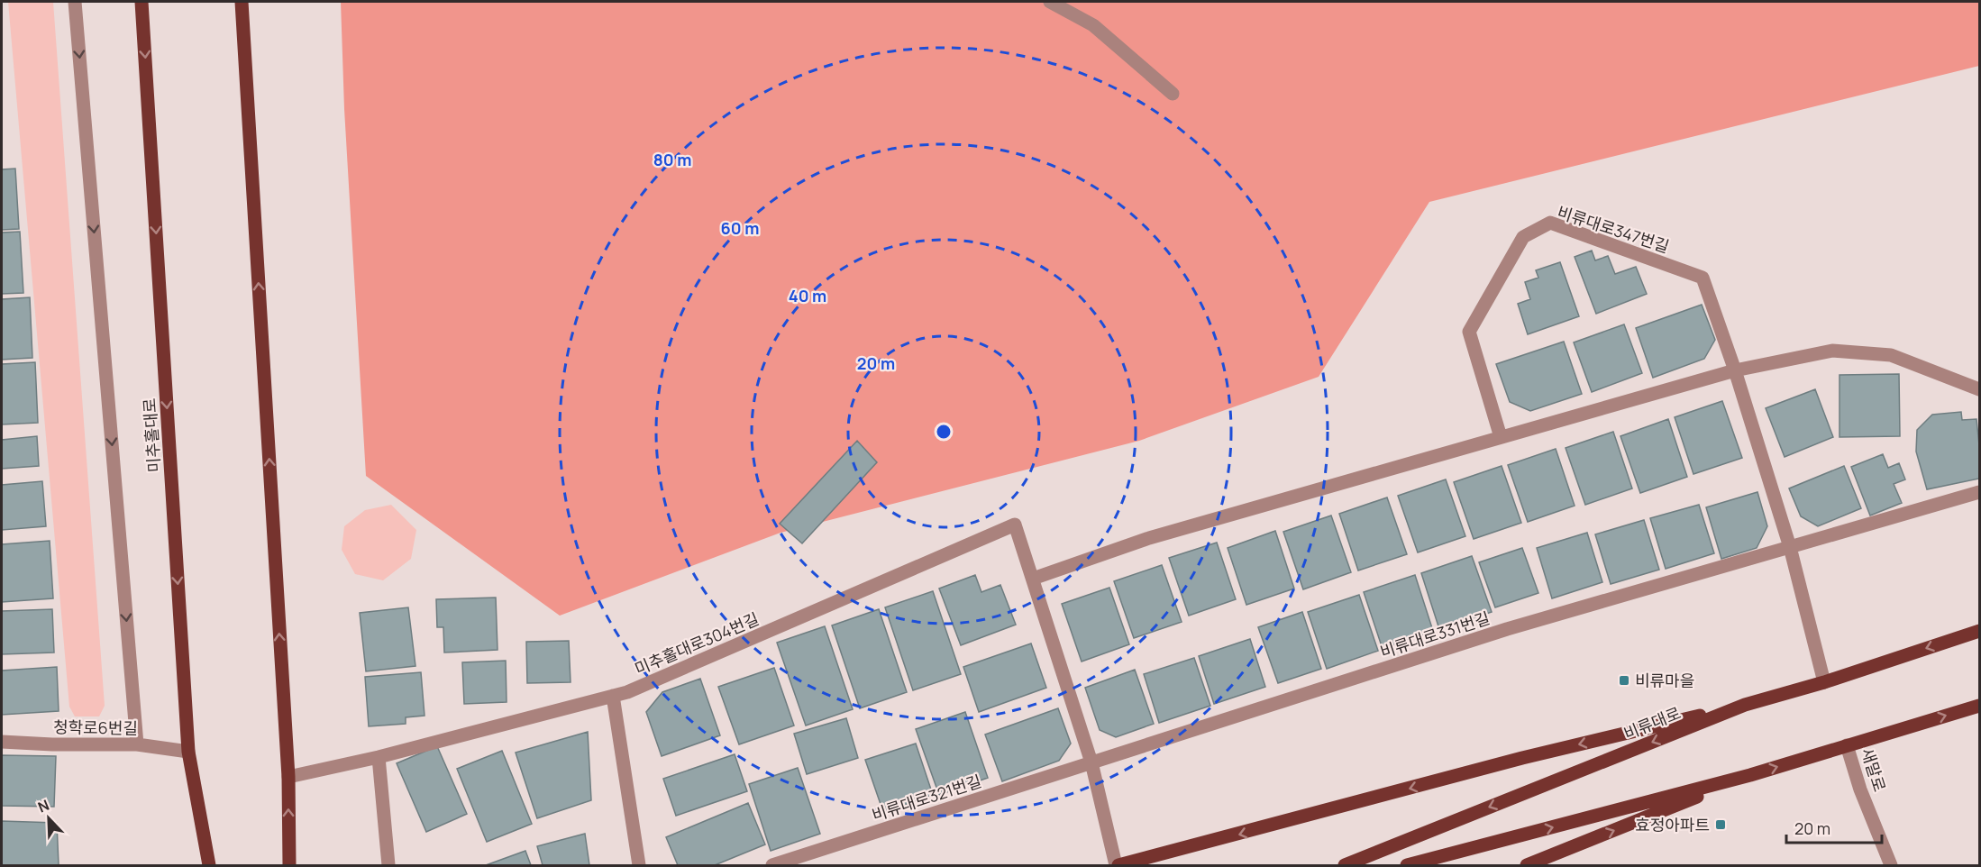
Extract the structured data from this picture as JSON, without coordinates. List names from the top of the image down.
{
  "streets": {
    "main road": ["미추홀대로", "비류대로"],
    "street": [
      "비류대로347번길",
      "비류대로331번길",
      "미추홀대로304번길",
      "청학로6번길",
      "새말로",
      "비류대로321번길"
    ]
  },
  "crossings": [
    ["비류대로347번길", "비류대로331번길"],
    ["비류대로347번길", "비류대로"],
    ["미추홀대로", "청학로6번길"],
    ["비류대로331번길", "비류대로321번길"]
  ],
  "places": {
    "transit": ["비류마을", "효정아파트"]
  },
  "scale_bar": "20 m",
  "north": "top left",
  "rings": [
    "80 m",
    "60 m",
    "40 m",
    "20 m"
  ]
}
